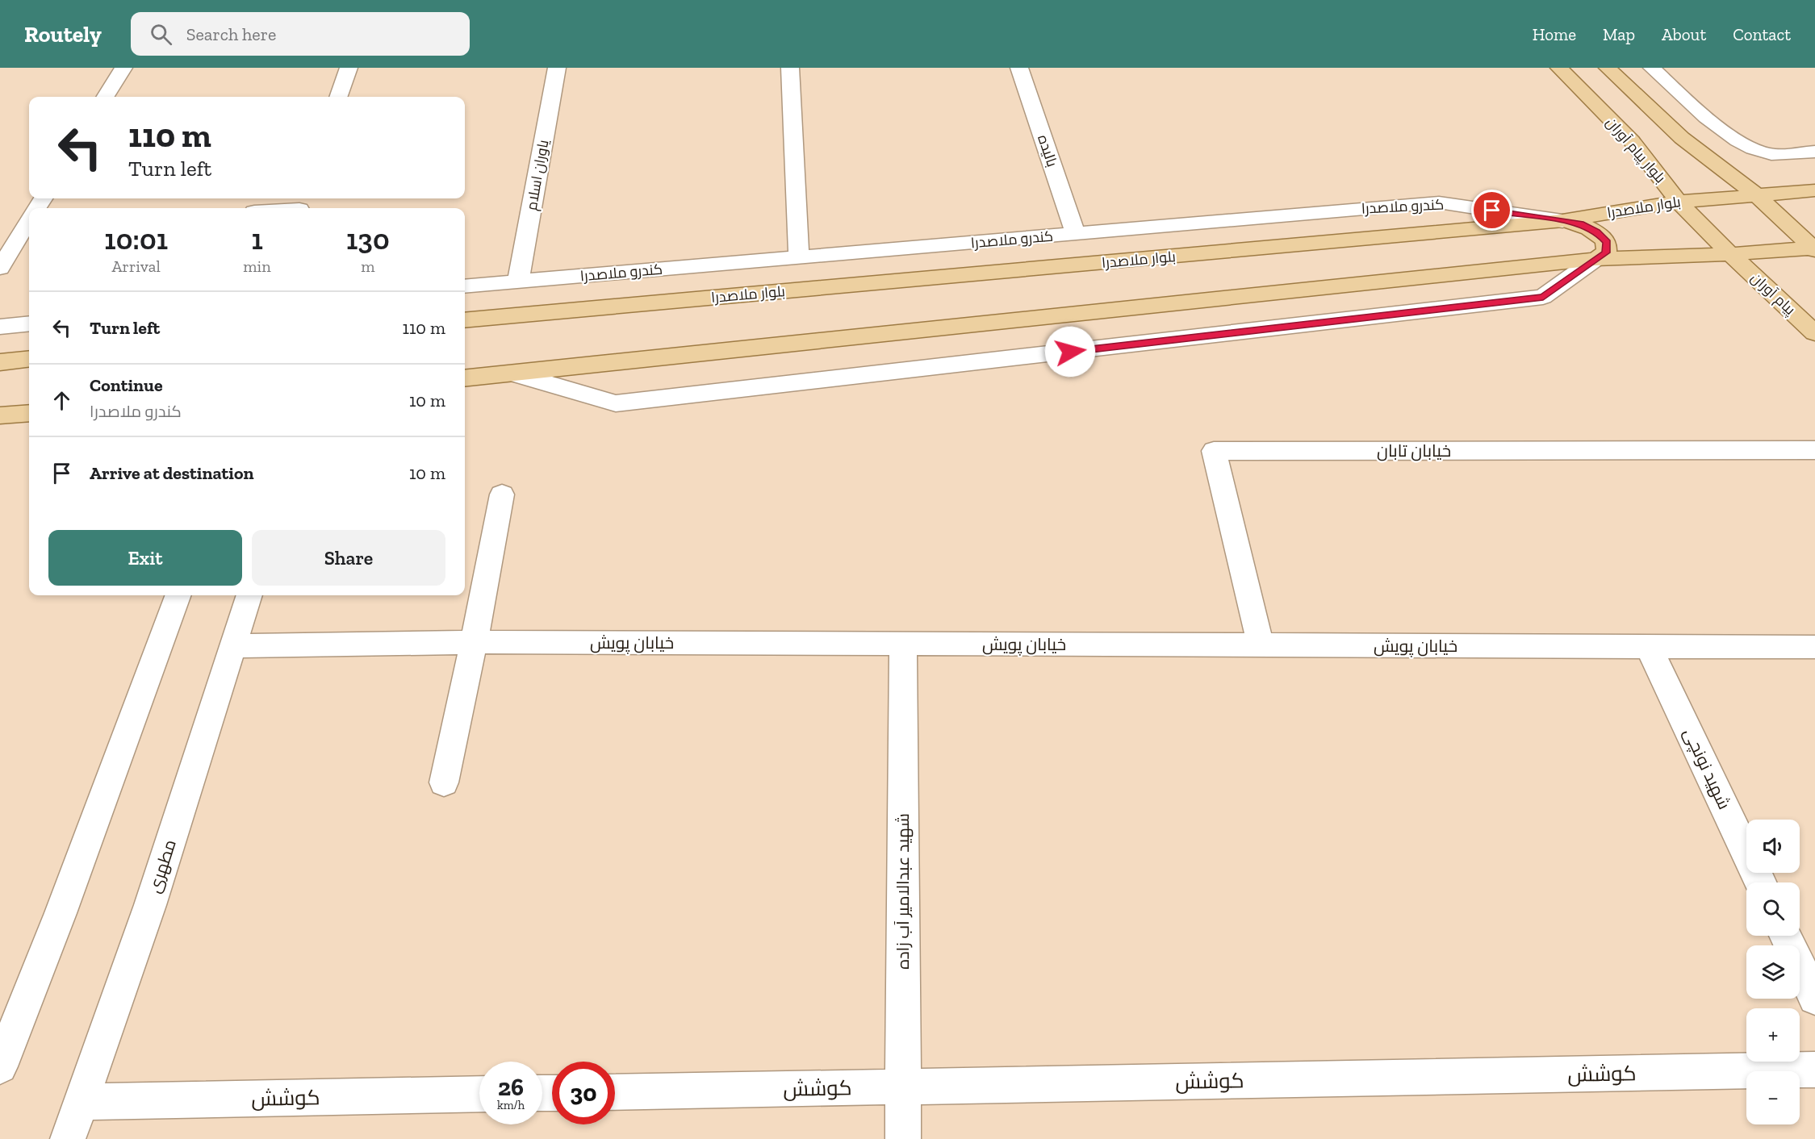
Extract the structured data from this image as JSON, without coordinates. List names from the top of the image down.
{
  "streets": {
    "main road": ["بلوار پیام آوران", "بلوار ملاصدرا", "پیام آوران"],
    "street": [
      "بالیده",
      "یاوران اسلام",
      "کندرو ملاصدرا",
      "خیابان تابان",
      "خیابان پویش",
      "شهید نونچی",
      "مطهری",
      "شهید عبدالامیر آب زاده",
      "کوشش"
    ]
  },
  "crossings": [
    ["بلوار پیام آوران", "بلوار ملاصدرا"],
    ["بلوار پیام آوران", "پیام آوران"],
    ["بالیده", "کندرو ملاصدرا"],
    ["یاوران اسلام", "کندرو ملاصدرا"],
    ["کندرو ملاصدرا", "بلوار ملاصدرا"],
    ["خیابان تابان", "خیابان پویش"],
    ["خیابان پویش", "شهید نونچی"],
    ["خیابان پویش", "مطهری"],
    ["خیابان پویش", "شهید عبدالامیر آب زاده"],
    ["مطهری", "کوشش"],
    ["شهید عبدالامیر آب زاده", "کوشش"]
  ],
  "page": {
    "header": "Routely",
    "search": "Search here",
    "nav": [
      "Home",
      "Map",
      "About",
      "Contact"
    ],
    "turn": ["110 m", "Turn left"],
    "eta": [
      "10:01",
      "Arrival",
      "1",
      "min",
      "130",
      "m"
    ],
    "list": [
      {
        "name": "Turn left",
        "value": "110 m"
      },
      {
        "name": "Continue",
        "note": "کندرو ملاصدرا",
        "value": "10 m"
      },
      {
        "name": "Arrive at destination",
        "value": "10 m"
      }
    ],
    "buttons": ["Exit", "Share"],
    "map_buttons": ["+", "−"],
    "speed": "26 km/h",
    "limit": "30"
  }
}
